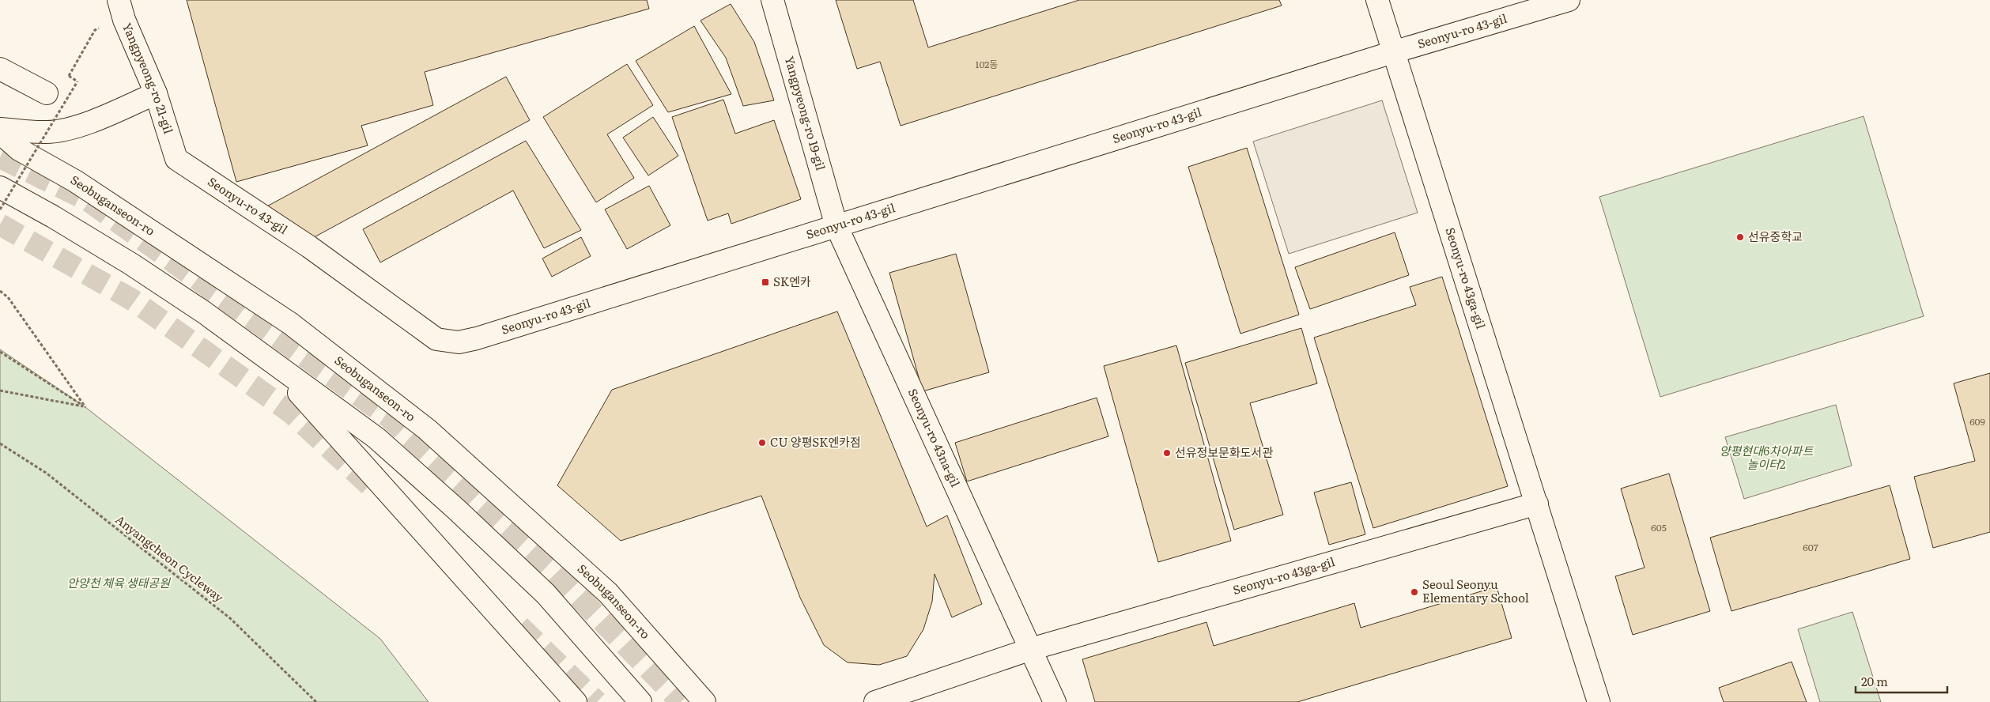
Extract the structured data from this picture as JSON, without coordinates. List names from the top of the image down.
{
  "streets": {
    "street": [
      "Seonyu-ro 43-gil",
      "Yangpyeong-ro 21-gil",
      "Yangpyeong-ro 19-gil",
      "Seobuganseon-ro",
      "Seonyu-ro 43ga-gil",
      "Seonyu-ro 43na-gil"
    ],
    "path": ["Anyangcheon Cycleway"]
  },
  "crossings": [
    ["Seonyu-ro 43-gil", "Yangpyeong-ro 21-gil"],
    ["Seonyu-ro 43-gil", "Yangpyeong-ro 19-gil"],
    ["Seonyu-ro 43-gil", "Seonyu-ro 43ga-gil"],
    ["Seonyu-ro 43-gil", "Seonyu-ro 43na-gil"],
    ["Yangpyeong-ro 19-gil", "Seonyu-ro 43na-gil"],
    ["Seonyu-ro 43ga-gil", "Seonyu-ro 43na-gil"]
  ],
  "parks": ["양평현대6차아파트 놀이터2", "안양천 체육 생태공원"],
  "places": {
    "other": [
      "선유중학교",
      "CU 양평SK엔카점",
      "선유정보문화도서관",
      "Seoul Seonyu Elementary School"
    ],
    "transit": ["SK엔카"]
  },
  "house_numbers": [
    "102동",
    "609",
    "605",
    "607"
  ],
  "scale_bar": "20 m"
}
